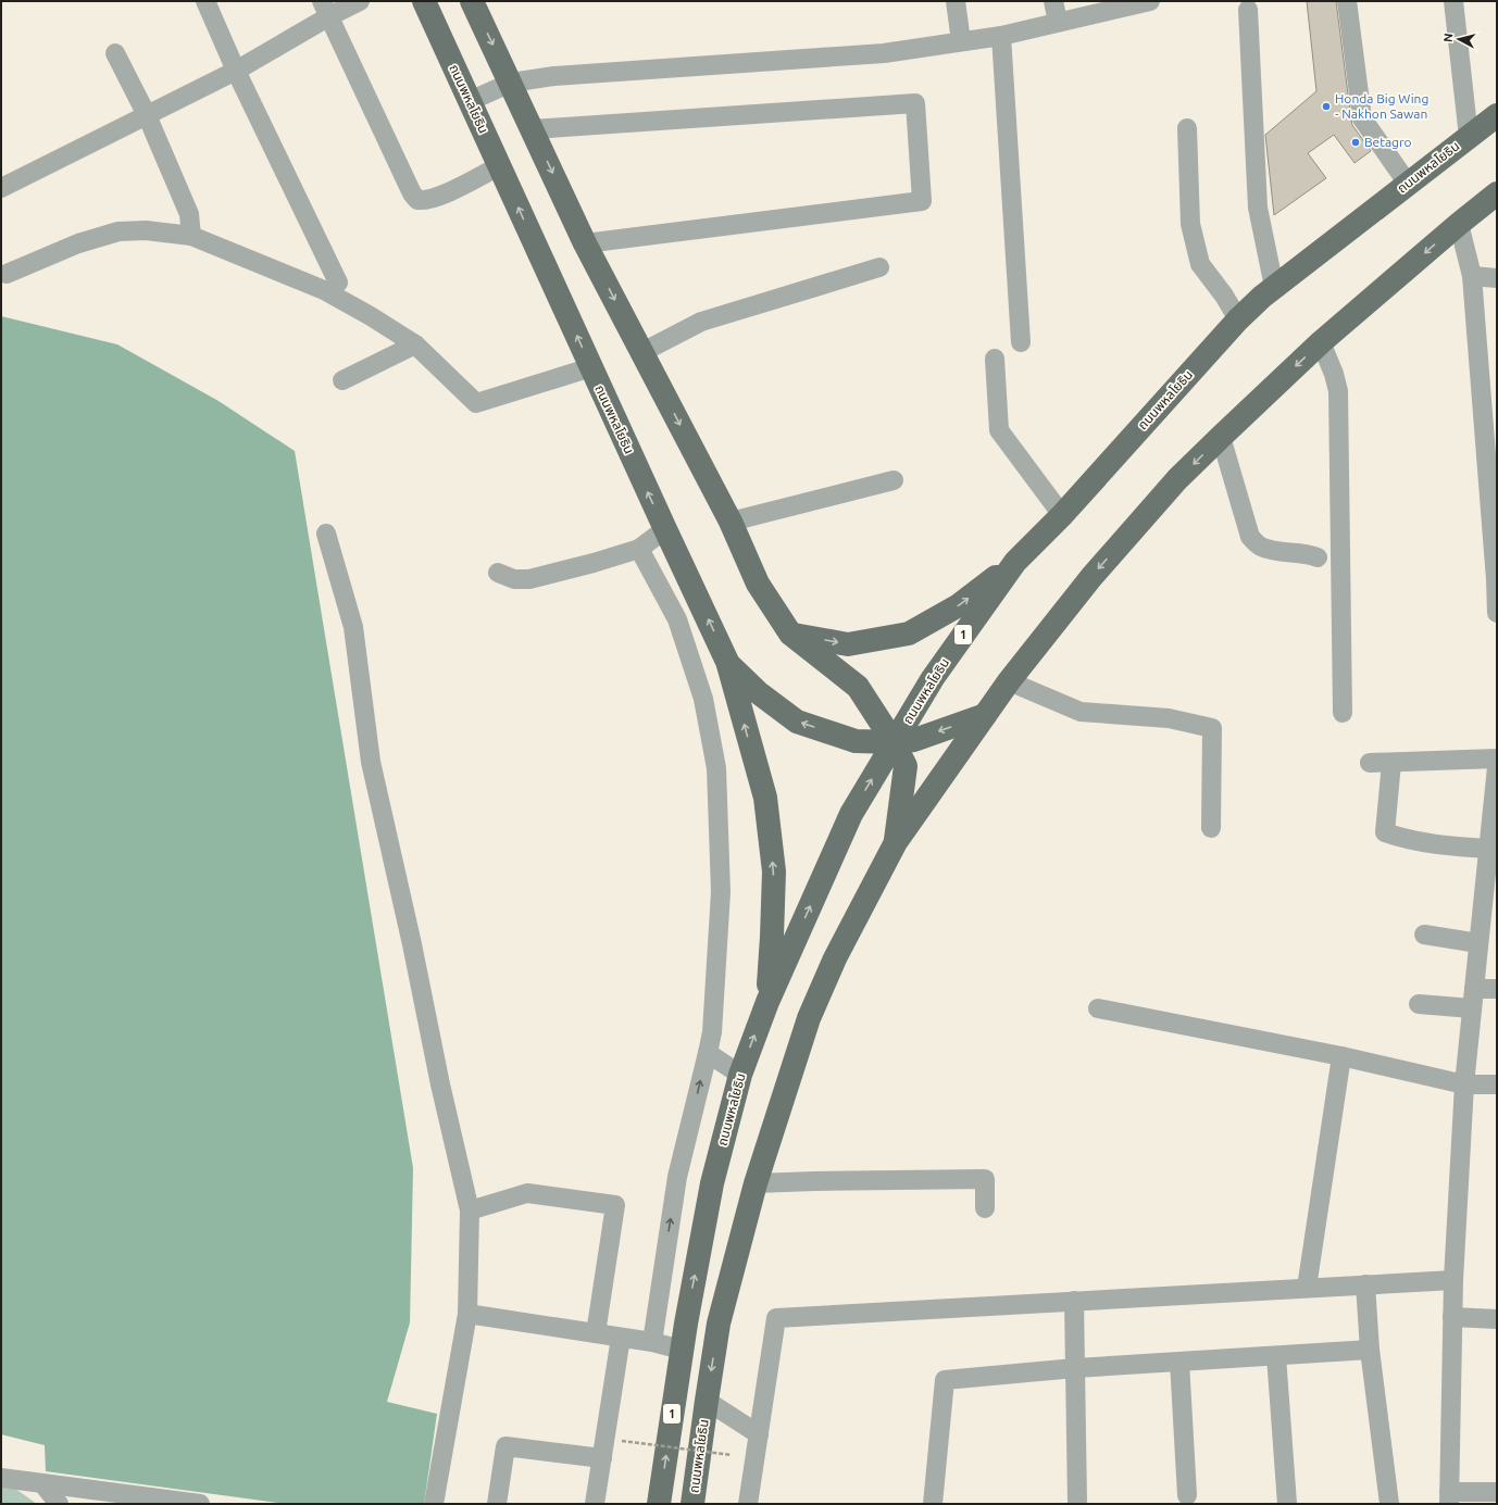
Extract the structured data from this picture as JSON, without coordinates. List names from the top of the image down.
{
  "streets": {
    "main road": ["ถนนพหลโยธิน", "1"]
  },
  "places": ["Honda Big Wing - Nakhon Sawan", "Betagro"],
  "north": "left"
}
